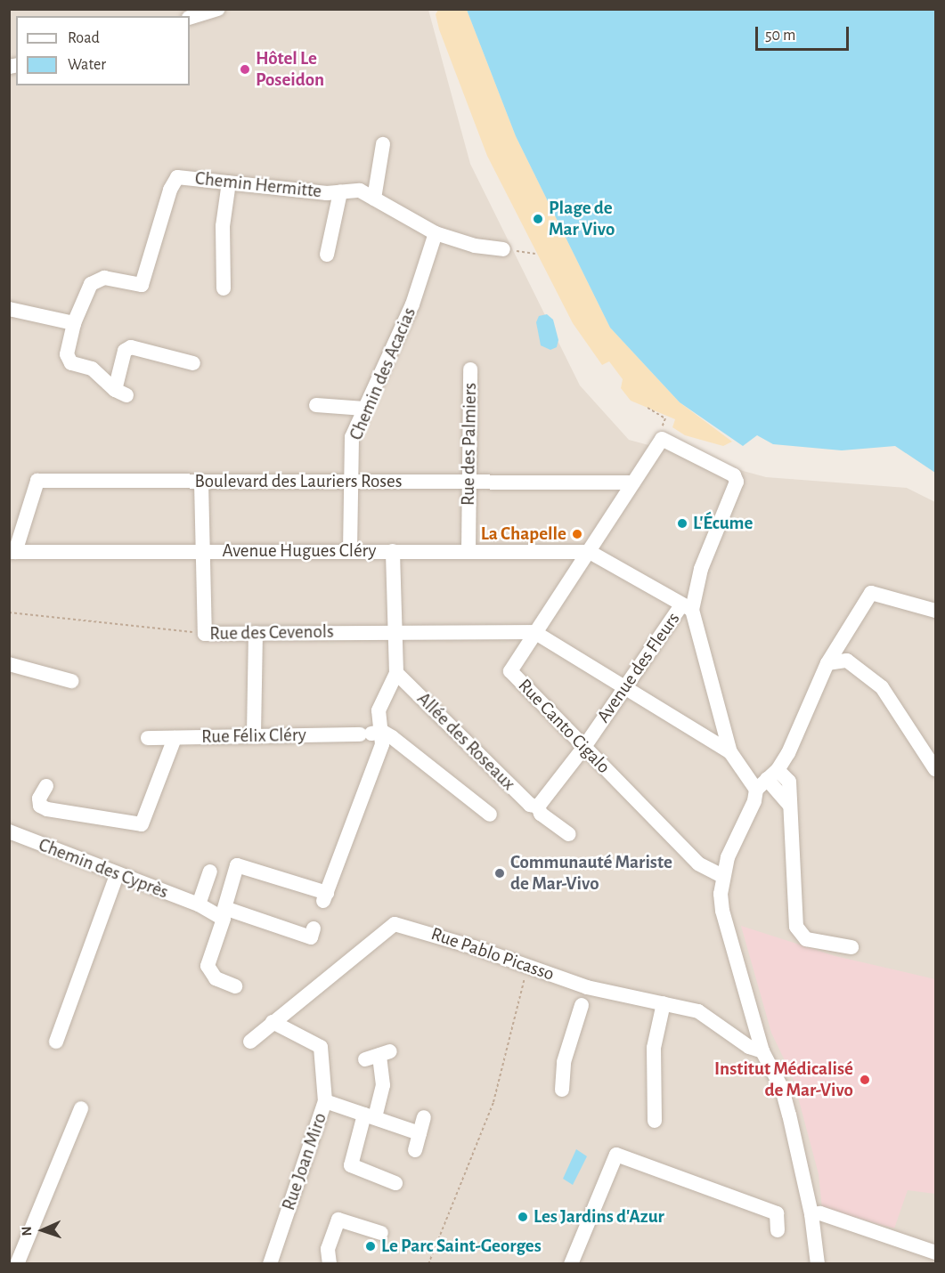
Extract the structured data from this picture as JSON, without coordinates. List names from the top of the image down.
{
  "streets": {
    "street": [
      "Chemin Hermitte",
      "Chemin des Acacias",
      "Rue des Palmiers",
      "Boulevard des Lauriers Roses",
      "Avenue Hugues Cléry",
      "Rue des Cevenols",
      "Avenue des Fleurs",
      "Rue Canto Cigalo",
      "Rue Félix Cléry",
      "Allée des Roseaux",
      "Chemin des Cyprès",
      "Rue Pablo Picasso",
      "Rue Joan Miro"
    ]
  },
  "crossings": [
    ["Chemin Hermitte", "Chemin des Acacias"],
    ["Chemin des Acacias", "Boulevard des Lauriers Roses"],
    ["Chemin des Acacias", "Avenue Hugues Cléry"],
    ["Rue des Palmiers", "Boulevard des Lauriers Roses"],
    ["Rue des Palmiers", "Avenue Hugues Cléry"],
    ["Boulevard des Lauriers Roses", "Avenue Hugues Cléry"],
    ["Boulevard des Lauriers Roses", "Rue Canto Cigalo"],
    ["Avenue Hugues Cléry", "Rue Canto Cigalo"],
    ["Rue des Cevenols", "Rue Canto Cigalo"],
    ["Avenue des Fleurs", "Rue Canto Cigalo"],
    ["Avenue des Fleurs", "Allée des Roseaux"],
    ["Rue Pablo Picasso", "Rue Joan Miro"]
  ],
  "places": [
    "Hôtel Le Poseidon",
    "Plage de Mar Vivo",
    "L'Écume",
    "La Chapelle",
    "Communauté Mariste de Mar-Vivo",
    "Institut Médicalisé de Mar-Vivo",
    "Les Jardins d'Azur",
    "Le Parc Saint-Georges"
  ],
  "legend": ["Road", "Water"],
  "scale_bar": "50 m",
  "north": "left"
}
